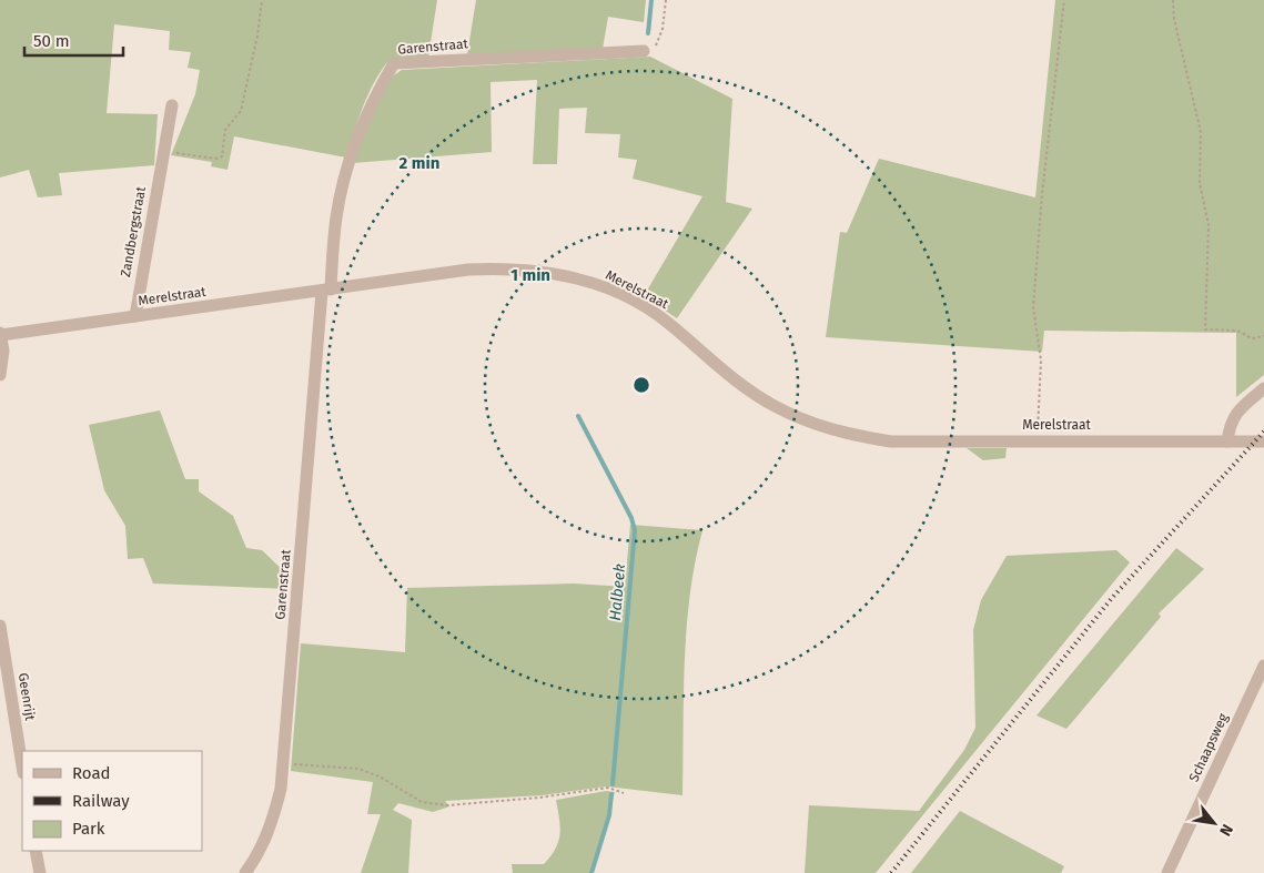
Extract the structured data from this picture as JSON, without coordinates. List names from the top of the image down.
{
  "streets": {
    "street": [
      "Garenstraat",
      "Zandbergstraat",
      "Merelstraat",
      "Geenrijt",
      "Schaapsweg"
    ]
  },
  "crossings": [
    ["Garenstraat", "Merelstraat"],
    ["Zandbergstraat", "Merelstraat"]
  ],
  "water": ["Halbeek"],
  "legend": ["Road", "Railway", "Park"],
  "scale_bar": "50 m",
  "north": "bottom right",
  "rings": ["2 min", "1 min"]
}
